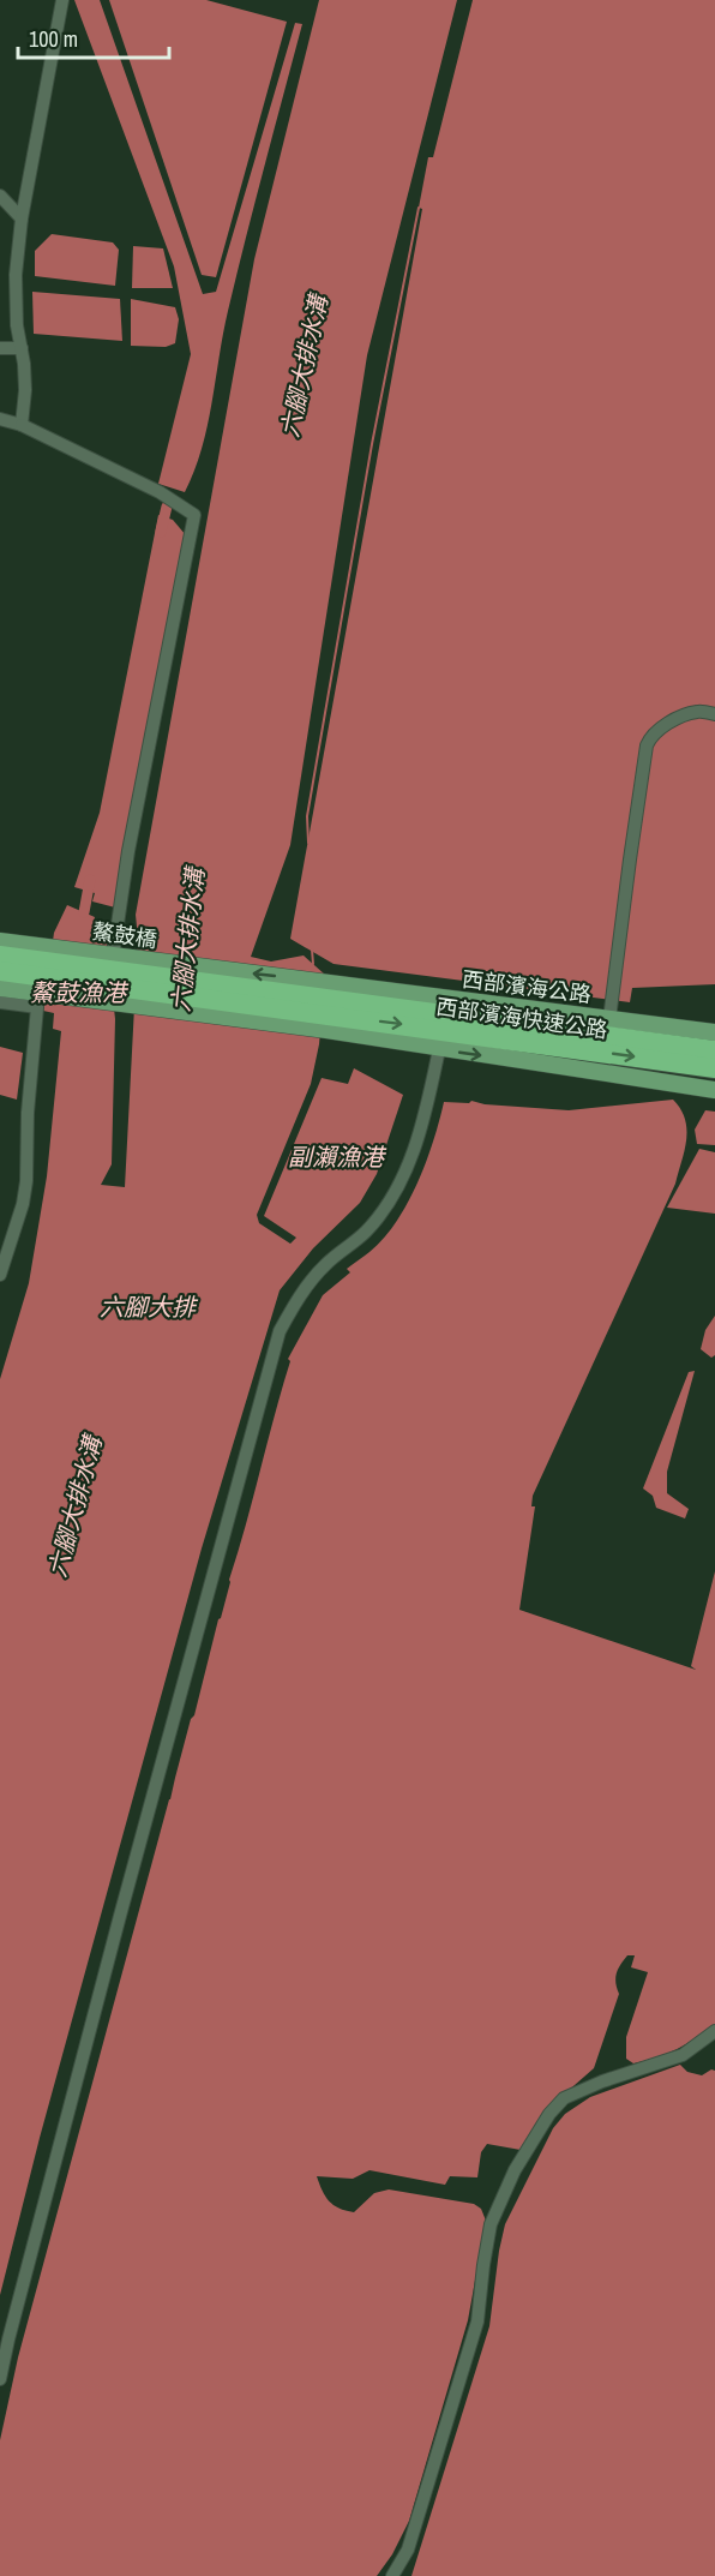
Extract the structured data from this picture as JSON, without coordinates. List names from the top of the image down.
{
  "streets": {
    "highway": ["西部濱海快速公路"],
    "main road": ["鰲鼓橋", "西部濱海公路"]
  },
  "crossings": [
    ["鰲鼓橋", "西部濱海公路"],
    ["鰲鼓橋", "西部濱海快速公路"],
    ["西部濱海公路", "西部濱海快速公路"]
  ],
  "one_way": ["鰲鼓橋"],
  "water": [
    "六腳大排水溝",
    "鰲鼓漁港",
    "副瀨漁港",
    "六腳大排"
  ],
  "scale_bar": "100 m"
}
